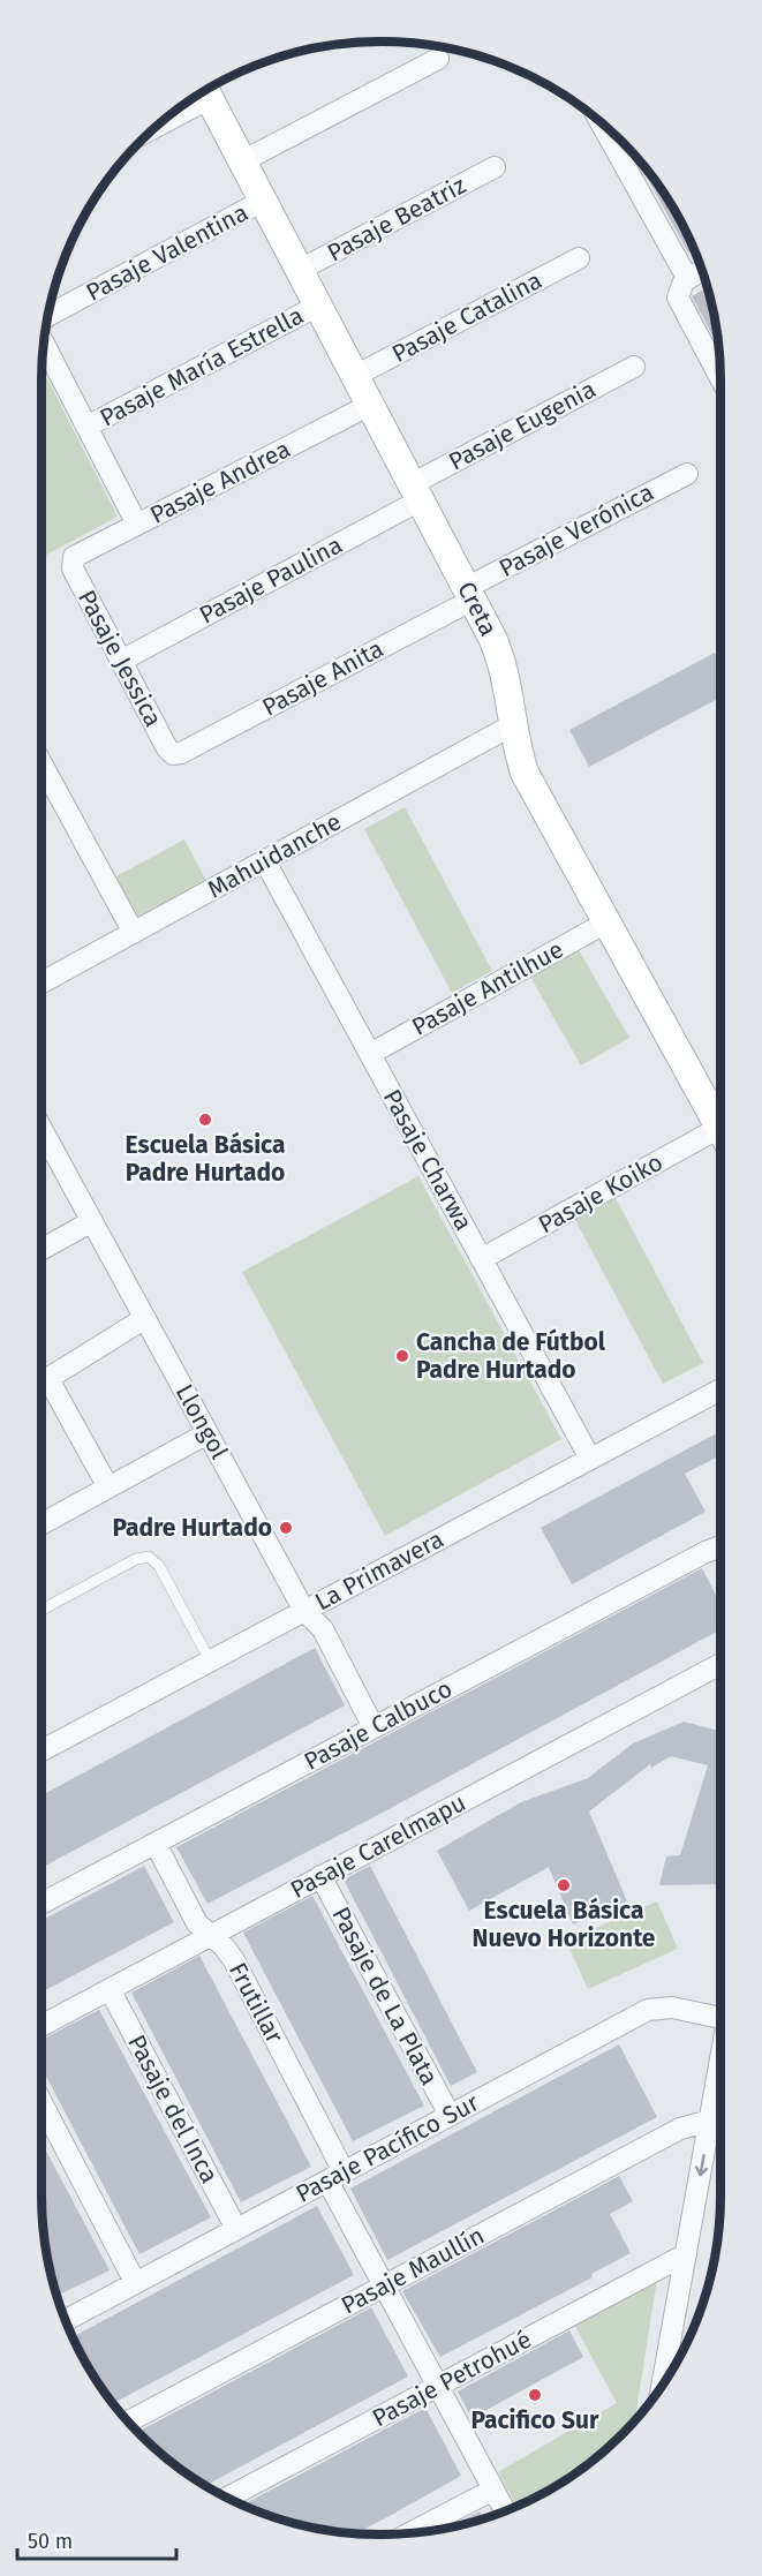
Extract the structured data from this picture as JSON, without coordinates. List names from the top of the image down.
{
  "streets": {
    "street": [
      "Pasaje Beatriz",
      "Pasaje Valentina",
      "Pasaje Catalina",
      "Pasaje María Estrella",
      "Pasaje Eugenia",
      "Pasaje Andrea",
      "Pasaje Verónica",
      "Pasaje Paulina",
      "Creta",
      "Pasaje Jessica",
      "Pasaje Anita",
      "Mahuidanche",
      "Pasaje Antilhue",
      "Pasaje Charwa",
      "Pasaje Koiko",
      "Llongol",
      "La Primavera",
      "Pasaje Calbuco",
      "Pasaje Carelmapu",
      "Pasaje de La Plata",
      "Frutillar",
      "Pasaje del Inca",
      "Pasaje Pacífico Sur",
      "Pasaje Maullín",
      "Pasaje Petrohué"
    ]
  },
  "crossings": [
    ["Pasaje Beatriz", "Creta"],
    ["Pasaje Valentina", "Creta"],
    ["Pasaje Catalina", "Creta"],
    ["Pasaje María Estrella", "Creta"],
    ["Pasaje Eugenia", "Pasaje Paulina"],
    ["Pasaje Eugenia", "Creta"],
    ["Pasaje Andrea", "Creta"],
    ["Pasaje Andrea", "Pasaje Jessica"],
    ["Pasaje Verónica", "Creta"],
    ["Pasaje Verónica", "Pasaje Anita"],
    ["Pasaje Paulina", "Creta"],
    ["Pasaje Paulina", "Pasaje Jessica"],
    ["Creta", "Pasaje Anita"],
    ["Creta", "Mahuidanche"],
    ["Creta", "Pasaje Antilhue"],
    ["Pasaje Jessica", "Pasaje Anita"],
    ["Mahuidanche", "Pasaje Charwa"],
    ["Pasaje Antilhue", "Pasaje Charwa"],
    ["Pasaje Charwa", "Pasaje Koiko"],
    ["Pasaje Charwa", "La Primavera"],
    ["Llongol", "La Primavera"],
    ["Llongol", "Pasaje Calbuco"],
    ["Pasaje Calbuco", "Frutillar"],
    ["Pasaje Carelmapu", "Pasaje de La Plata"],
    ["Pasaje Carelmapu", "Frutillar"],
    ["Pasaje Carelmapu", "Pasaje del Inca"],
    ["Pasaje de La Plata", "Pasaje Pacífico Sur"],
    ["Frutillar", "Pasaje Pacífico Sur"],
    ["Frutillar", "Pasaje Maullín"],
    ["Frutillar", "Pasaje Petrohué"],
    ["Pasaje del Inca", "Pasaje Pacífico Sur"]
  ],
  "places": [
    "Escuela Básica Padre Hurtado",
    "Cancha de Fútbol Padre Hurtado",
    "Padre Hurtado",
    "Escuela Básica Nuevo Horizonte",
    "Pacifico Sur"
  ],
  "scale_bar": "50 m"
}
